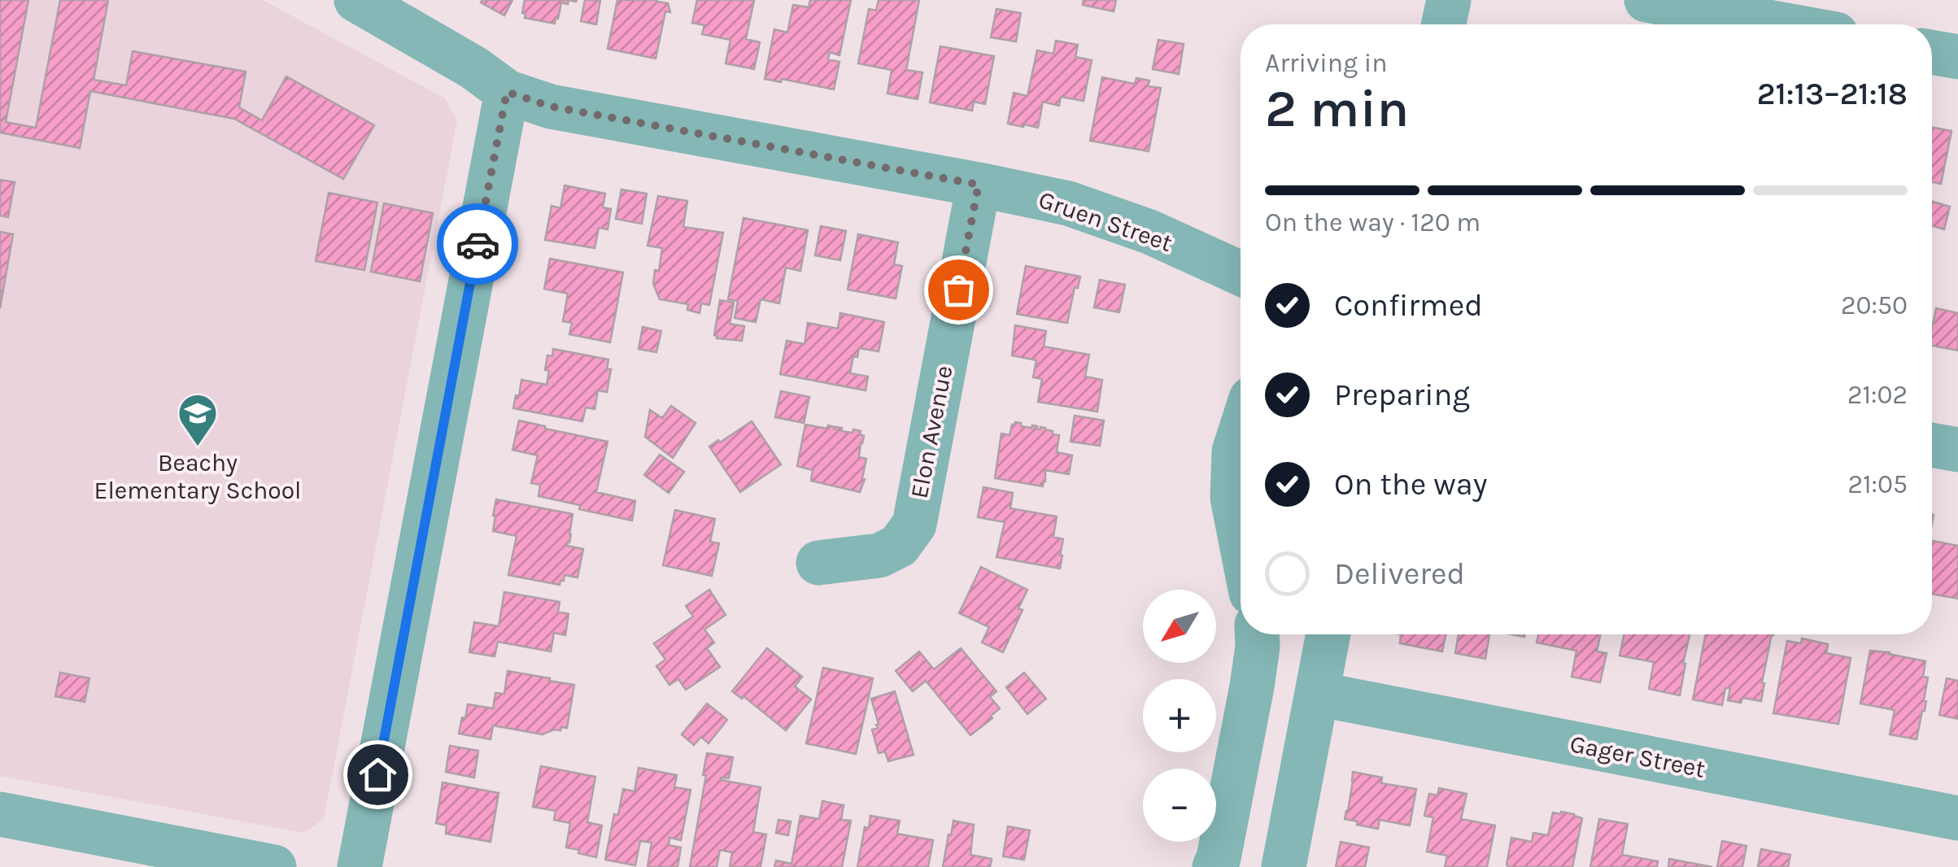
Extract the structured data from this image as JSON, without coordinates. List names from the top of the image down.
{
  "streets": {
    "street": ["Gruen Street", "Elon Avenue", "Gager Street"]
  },
  "crossings": [
    ["Gruen Street", "Elon Avenue"]
  ],
  "places": {
    "school or university": ["Beachy Elementary School"]
  },
  "north": "bottom left",
  "page": {
    "heading": ["2 min", "Arriving in", "21:13–21:18"],
    "bar": "On the way · 120 m",
    "list": [
      ["Confirmed", "20:50"],
      ["Preparing", "21:02"],
      ["On the way", "21:05"],
      "Delivered"
    ],
    "map_buttons": ["+", "−"]
  }
}
